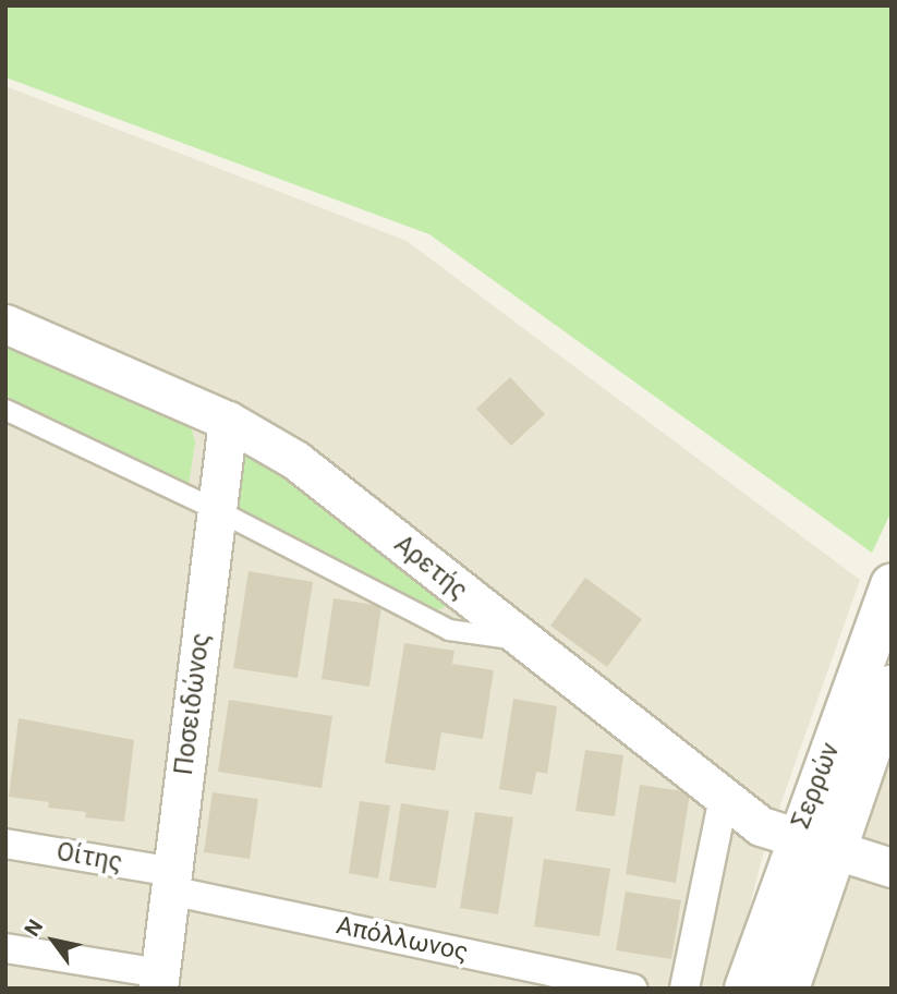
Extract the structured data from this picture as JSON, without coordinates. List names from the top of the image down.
{
  "streets": {
    "street": [
      "Αρετής",
      "Ποσειδώνος",
      "Σερρών",
      "Οίτης",
      "Απόλλωνος"
    ]
  },
  "crossings": [
    ["Αρετής", "Ποσειδώνος"],
    ["Αρετής", "Σερρών"],
    ["Ποσειδώνος", "Οίτης"],
    ["Ποσειδώνος", "Απόλλωνος"],
    ["Οίτης", "Απόλλωνος"]
  ],
  "north": "top left"
}
